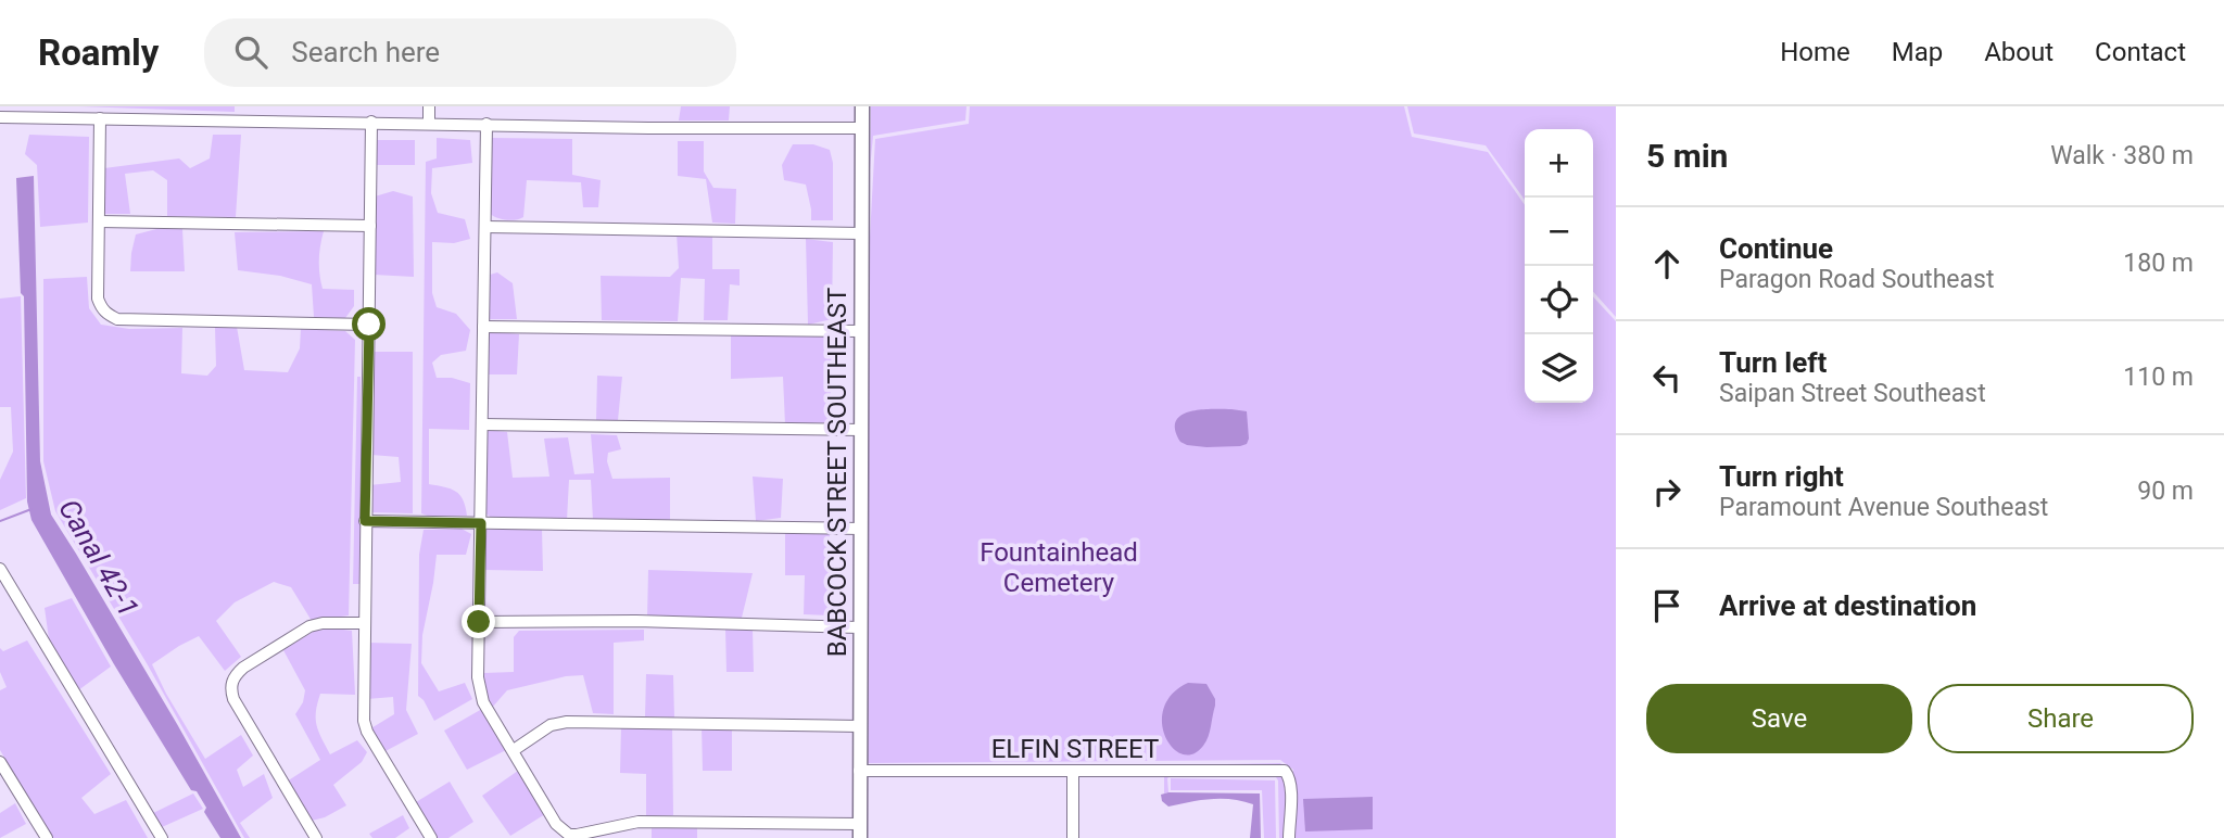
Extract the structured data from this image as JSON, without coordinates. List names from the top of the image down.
{
  "streets": {
    "main road": ["BABCOCK STREET SOUTHEAST"],
    "street": ["ELFIN STREET"]
  },
  "crossings": [
    ["BABCOCK STREET SOUTHEAST", "ELFIN STREET"]
  ],
  "water": ["Canal 42-1"],
  "parks": ["Fountainhead Cemetery"],
  "page": {
    "header": "Roamly",
    "search": "Search here",
    "nav": [
      "Home",
      "Map",
      "About",
      "Contact"
    ],
    "heading": ["5 min", "Walk · 380 m"],
    "map_buttons": ["+", "−"],
    "list": [
      ["Continue", "Paragon Road Southeast", "180 m"],
      ["Turn left", "Saipan Street Southeast", "110 m"],
      ["Turn right", "Paramount Avenue Southeast", "90 m"],
      "Arrive at destination"
    ],
    "buttons": ["Save", "Share"]
  }
}
